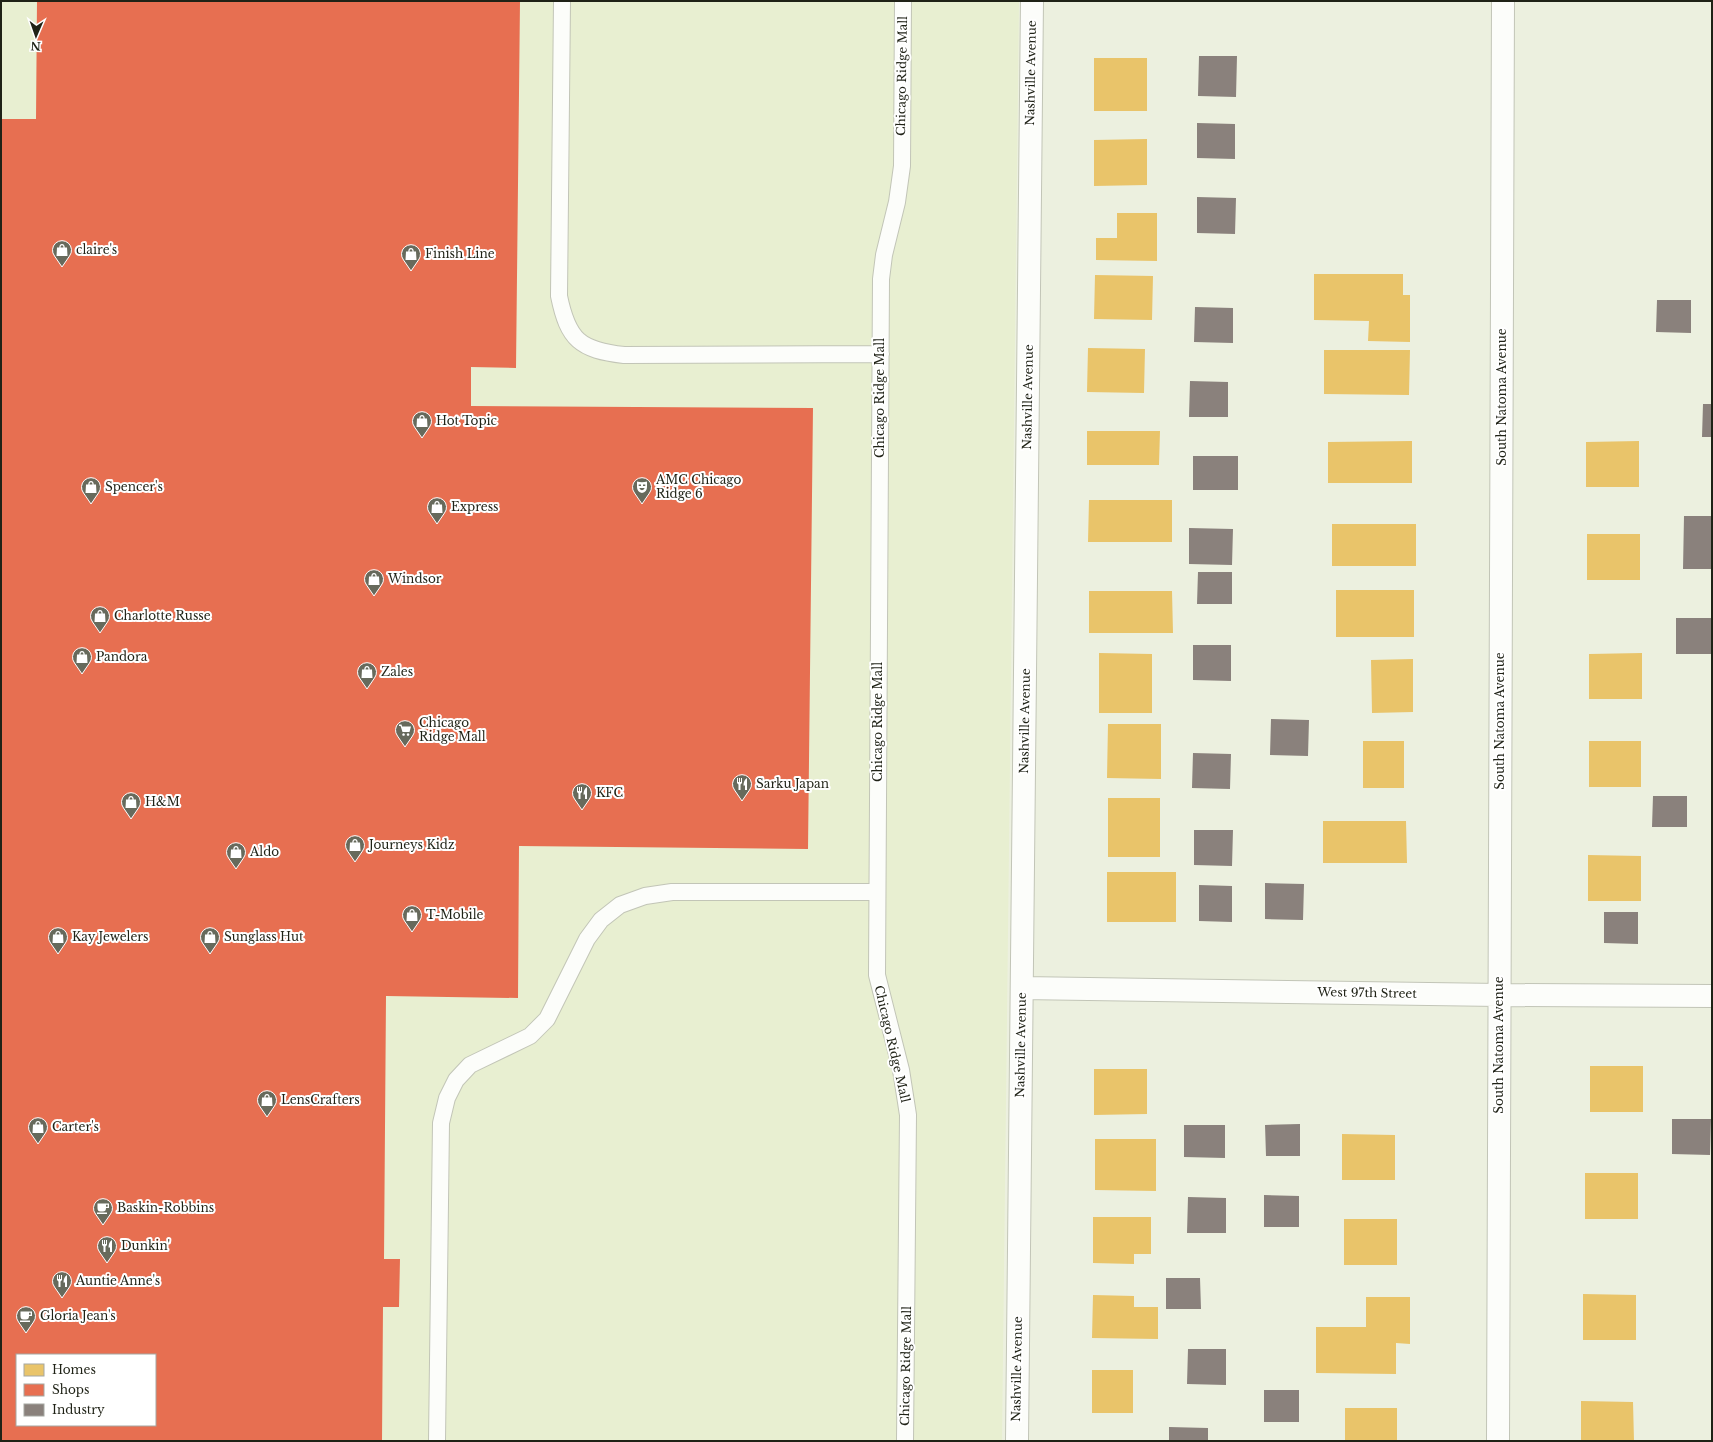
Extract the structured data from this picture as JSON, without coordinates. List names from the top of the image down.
{
  "streets": {
    "street": ["Nashville Avenue", "South Natoma Avenue", "West 97th Street"],
    "lane": ["Chicago Ridge Mall"]
  },
  "crossings": [
    ["Nashville Avenue", "West 97th Street"],
    ["South Natoma Avenue", "West 97th Street"]
  ],
  "places": {
    "shop": [
      "claire's",
      "Finish Line",
      "Hot Topic",
      "Spencer's",
      "Express",
      "Windsor",
      "Charlotte Russe",
      "Pandora",
      "Zales",
      "H&M",
      "Journeys Kidz",
      "Aldo",
      "T-Mobile",
      "Kay Jewelers",
      "Sunglass Hut",
      "LensCrafters",
      "Carter's"
    ],
    "theatre": ["AMC Chicago Ridge 6"],
    "supermarket": ["Chicago Ridge Mall"],
    "restaurant": [
      "Sarku Japan",
      "KFC",
      "Dunkin'",
      "Auntie Anne's"
    ],
    "cafe": ["Baskin-Robbins", "Gloria Jean's"]
  },
  "legend": ["Homes", "Shops", "Industry"],
  "north": "bottom"
}
